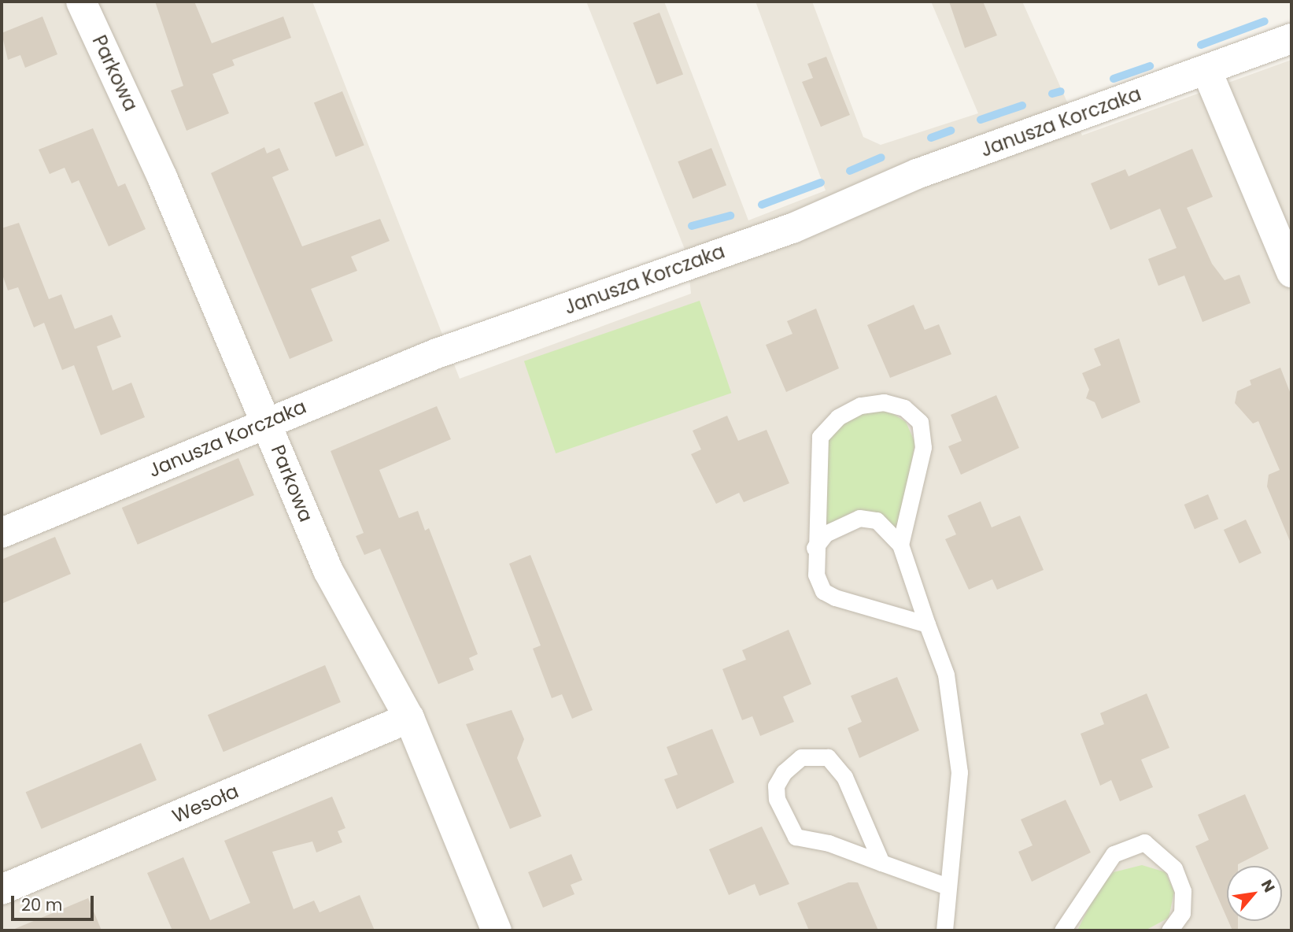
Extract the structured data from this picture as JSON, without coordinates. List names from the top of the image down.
{
  "streets": {
    "street": ["Parkowa", "Janusza Korczaka", "Wesoła"]
  },
  "crossings": [
    ["Parkowa", "Janusza Korczaka"],
    ["Parkowa", "Wesoła"]
  ],
  "scale_bar": "20 m",
  "north": "top right"
}
